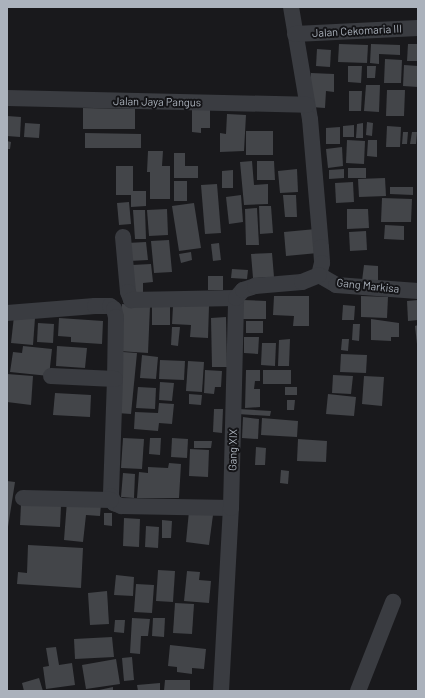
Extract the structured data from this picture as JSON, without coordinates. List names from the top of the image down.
{
  "streets": {
    "street": [
      "Jalan Cekomaria III",
      "Jalan Jaya Pangus",
      "Gang Markisa",
      "Gang XIX"
    ]
  }
}
